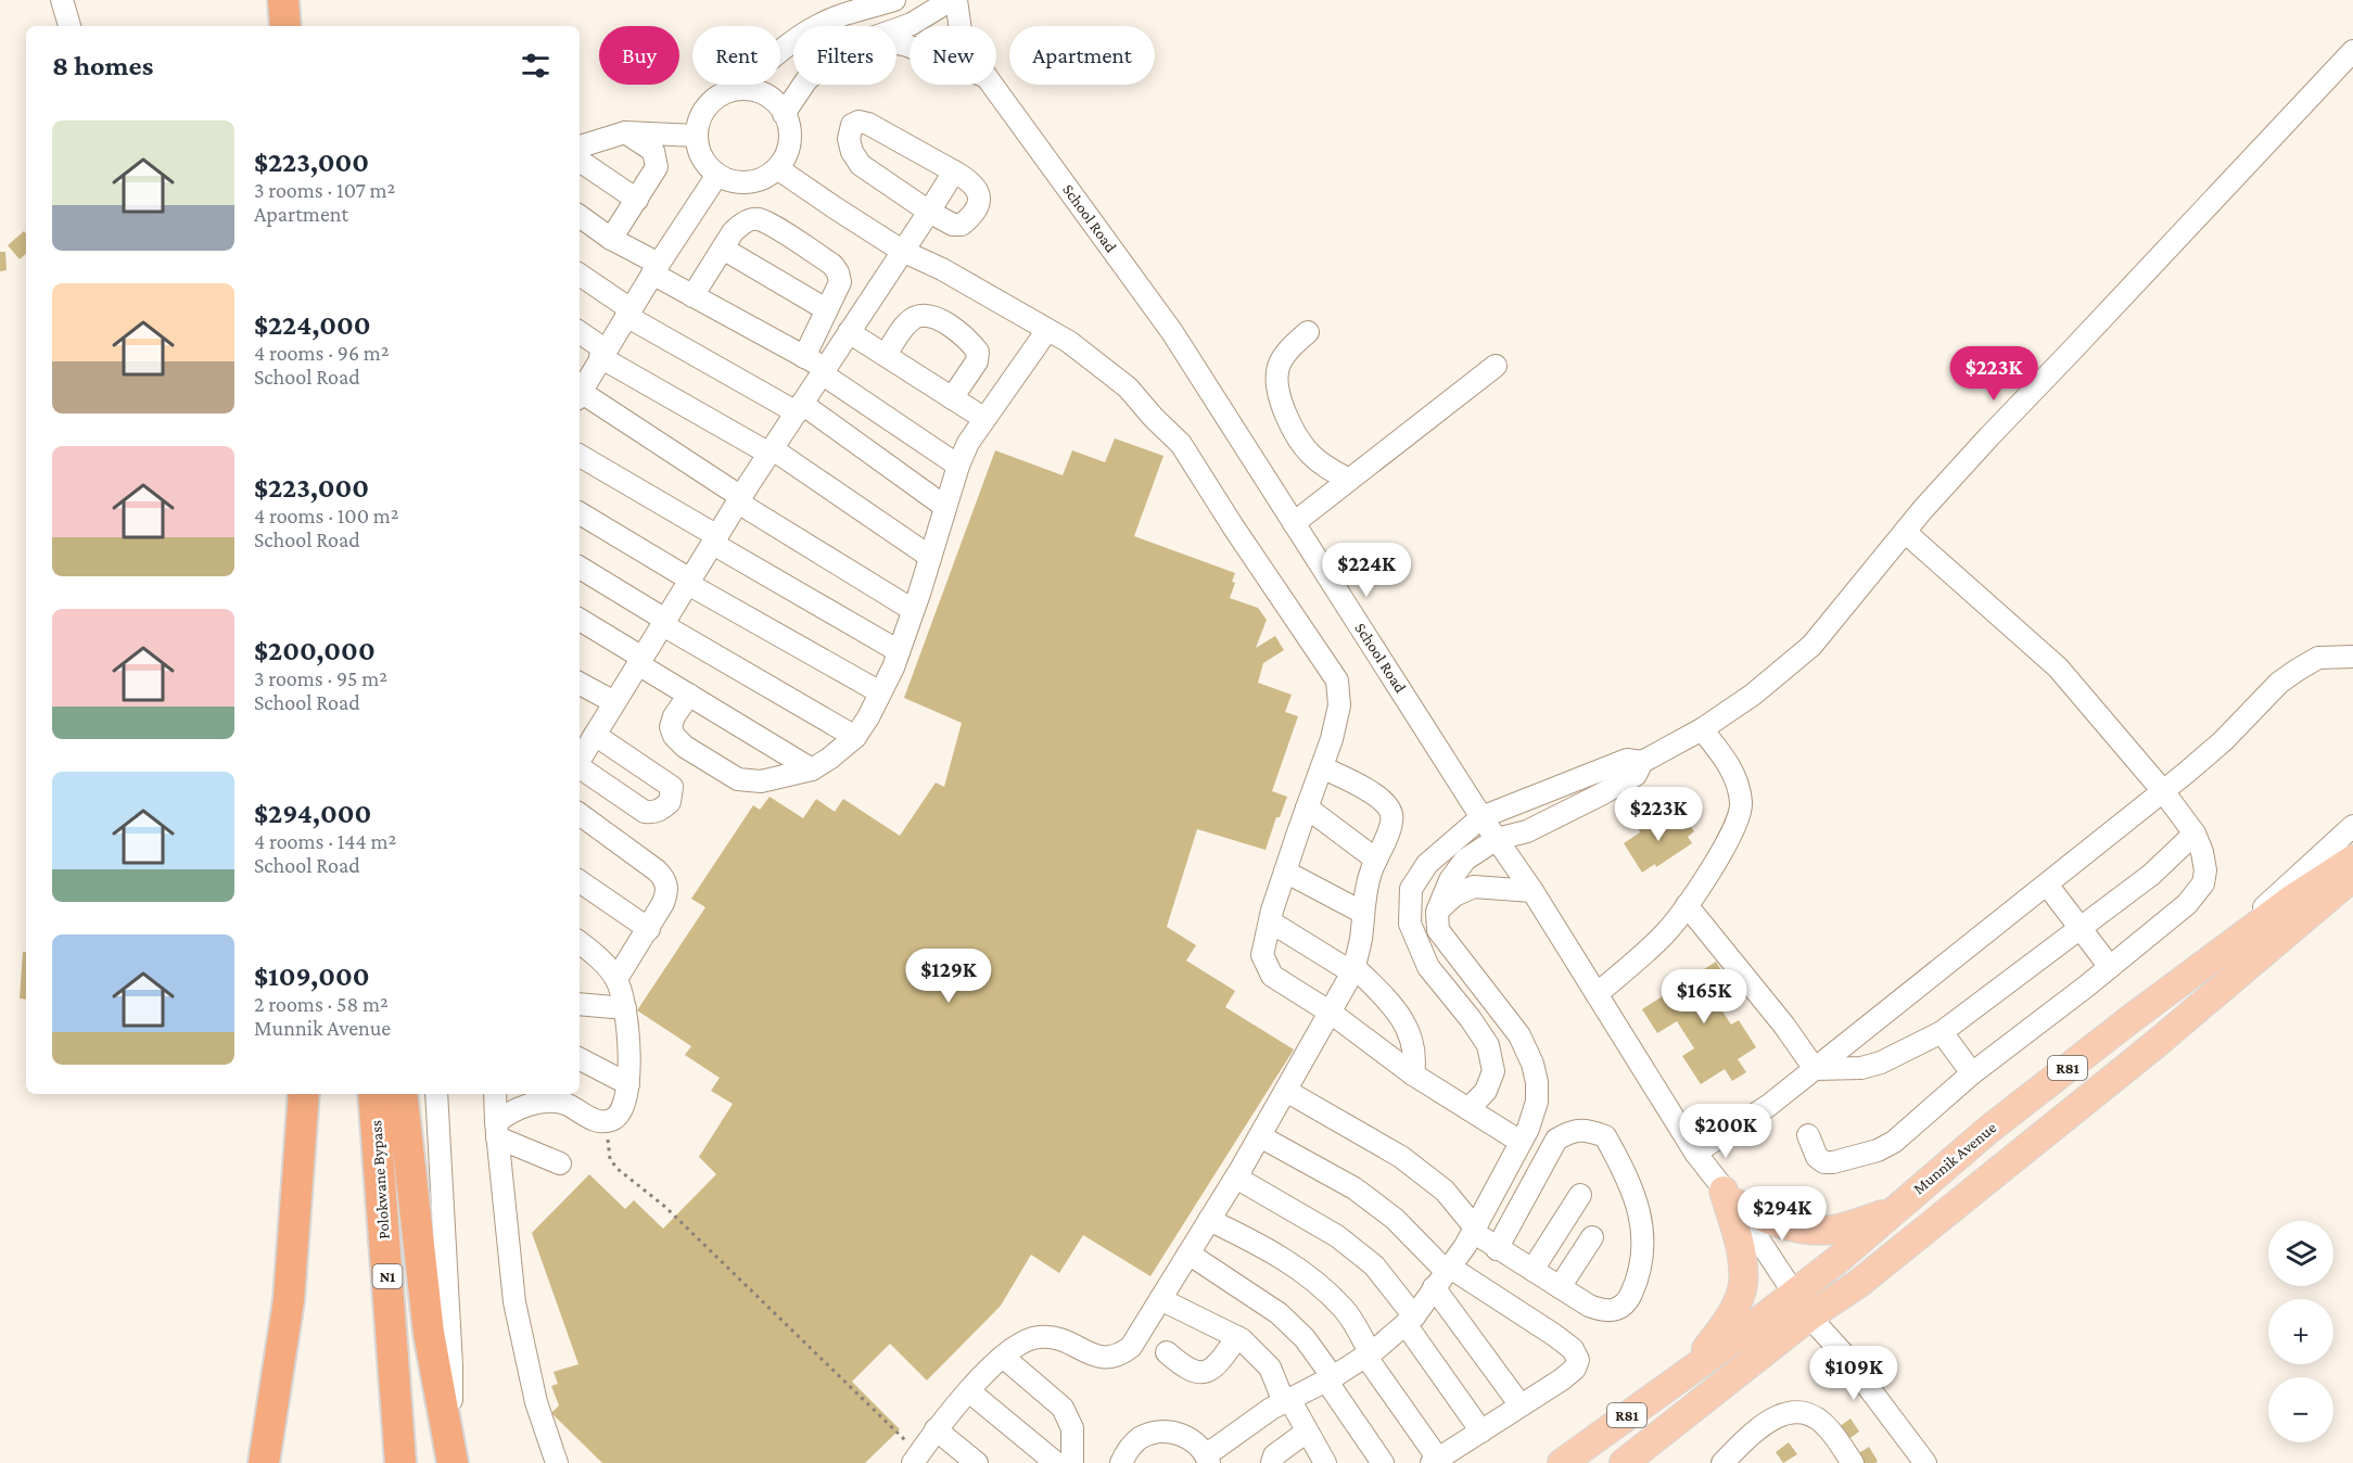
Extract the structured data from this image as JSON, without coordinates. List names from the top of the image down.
{
  "streets": {
    "highway": ["Polokwane Bypass", "N1"],
    "main road": ["R81", "Munnik Avenue"],
    "street": ["School Road"]
  },
  "crossings": [
    ["School Road", "R81"],
    ["School Road", "Munnik Avenue"]
  ],
  "page": {
    "chip": [
      "Buy",
      "Rent",
      "Filters",
      "New",
      "Apartment"
    ],
    "heading": "8 homes",
    "list": [
      {
        "name": "$223,000",
        "note": "3 rooms · 107 m² · Apartment"
      },
      {
        "name": "$224,000",
        "note": "4 rooms · 96 m² · School Road"
      },
      {
        "name": "$223,000",
        "note": "4 rooms · 100 m² · School Road"
      },
      {
        "name": "$200,000",
        "note": "3 rooms · 95 m² · School Road"
      },
      {
        "name": "$294,000",
        "note": "4 rooms · 144 m² · School Road"
      },
      {
        "name": "$109,000",
        "note": "2 rooms · 58 m² · Munnik Avenue"
      }
    ],
    "price": [
      "$223K",
      "$224K",
      "$223K",
      "$129K",
      "$165K",
      "$200K",
      "$294K",
      "$109K"
    ],
    "map_buttons": ["+", "−"]
  }
}
